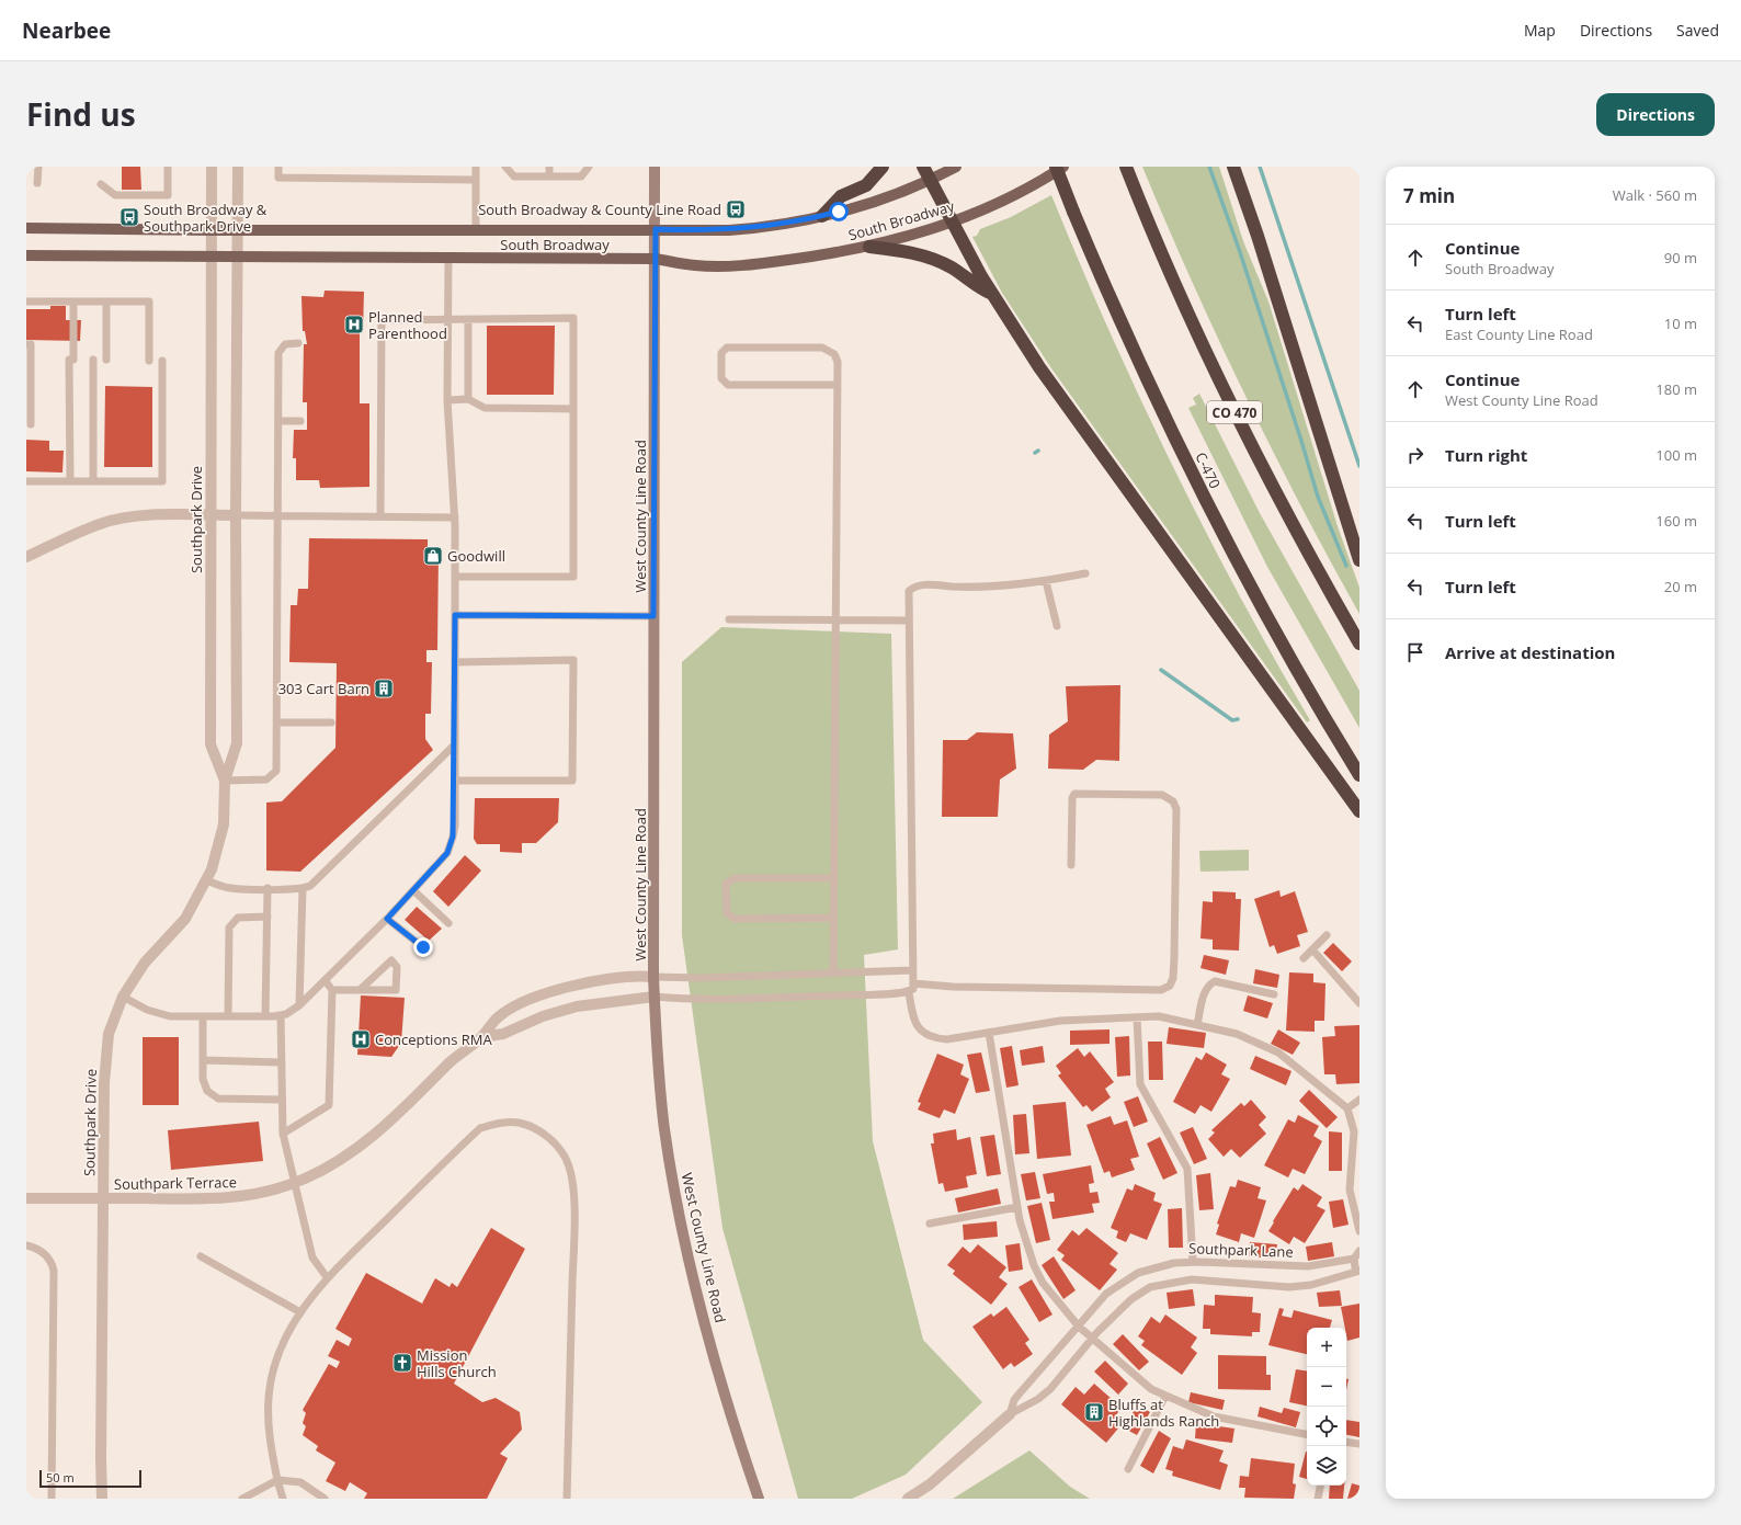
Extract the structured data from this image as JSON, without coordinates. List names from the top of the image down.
{
  "streets": {
    "highway": ["CO 470", "C-470"],
    "main road": ["South Broadway", "West County Line Road"],
    "street": ["Southpark Drive", "Southpark Terrace", "Southpark Lane"]
  },
  "crossings": [
    ["South Broadway", "West County Line Road"],
    ["South Broadway", "Southpark Drive"],
    ["West County Line Road", "Southpark Terrace"],
    ["Southpark Drive", "Southpark Terrace"]
  ],
  "places": {
    "bus stop": ["South Broadway & County Line Road", "South Broadway & Southpark Drive"],
    "hospital": ["Planned Parenthood", "Conceptions RMA"],
    "shop": ["Goodwill"],
    "building": ["303 Cart Barn", "Bluffs at Highlands Ranch"],
    "church": ["Mission Hills Church"]
  },
  "scale_bar": "50 m",
  "page": {
    "header": "Nearbee",
    "nav": ["Map", "Directions", "Saved"],
    "title": "Find us",
    "buttons": "Directions",
    "heading": ["7 min", "Walk · 560 m"],
    "list": [
      ["Continue", "South Broadway", "90 m"],
      ["Turn left", "East County Line Road", "10 m"],
      ["Continue", "West County Line Road", "180 m"],
      ["Turn right", "100 m"],
      ["Turn left", "160 m"],
      ["Turn left", "20 m"],
      "Arrive at destination"
    ],
    "map_buttons": ["+", "−"],
    "scale": "50 m"
  }
}
